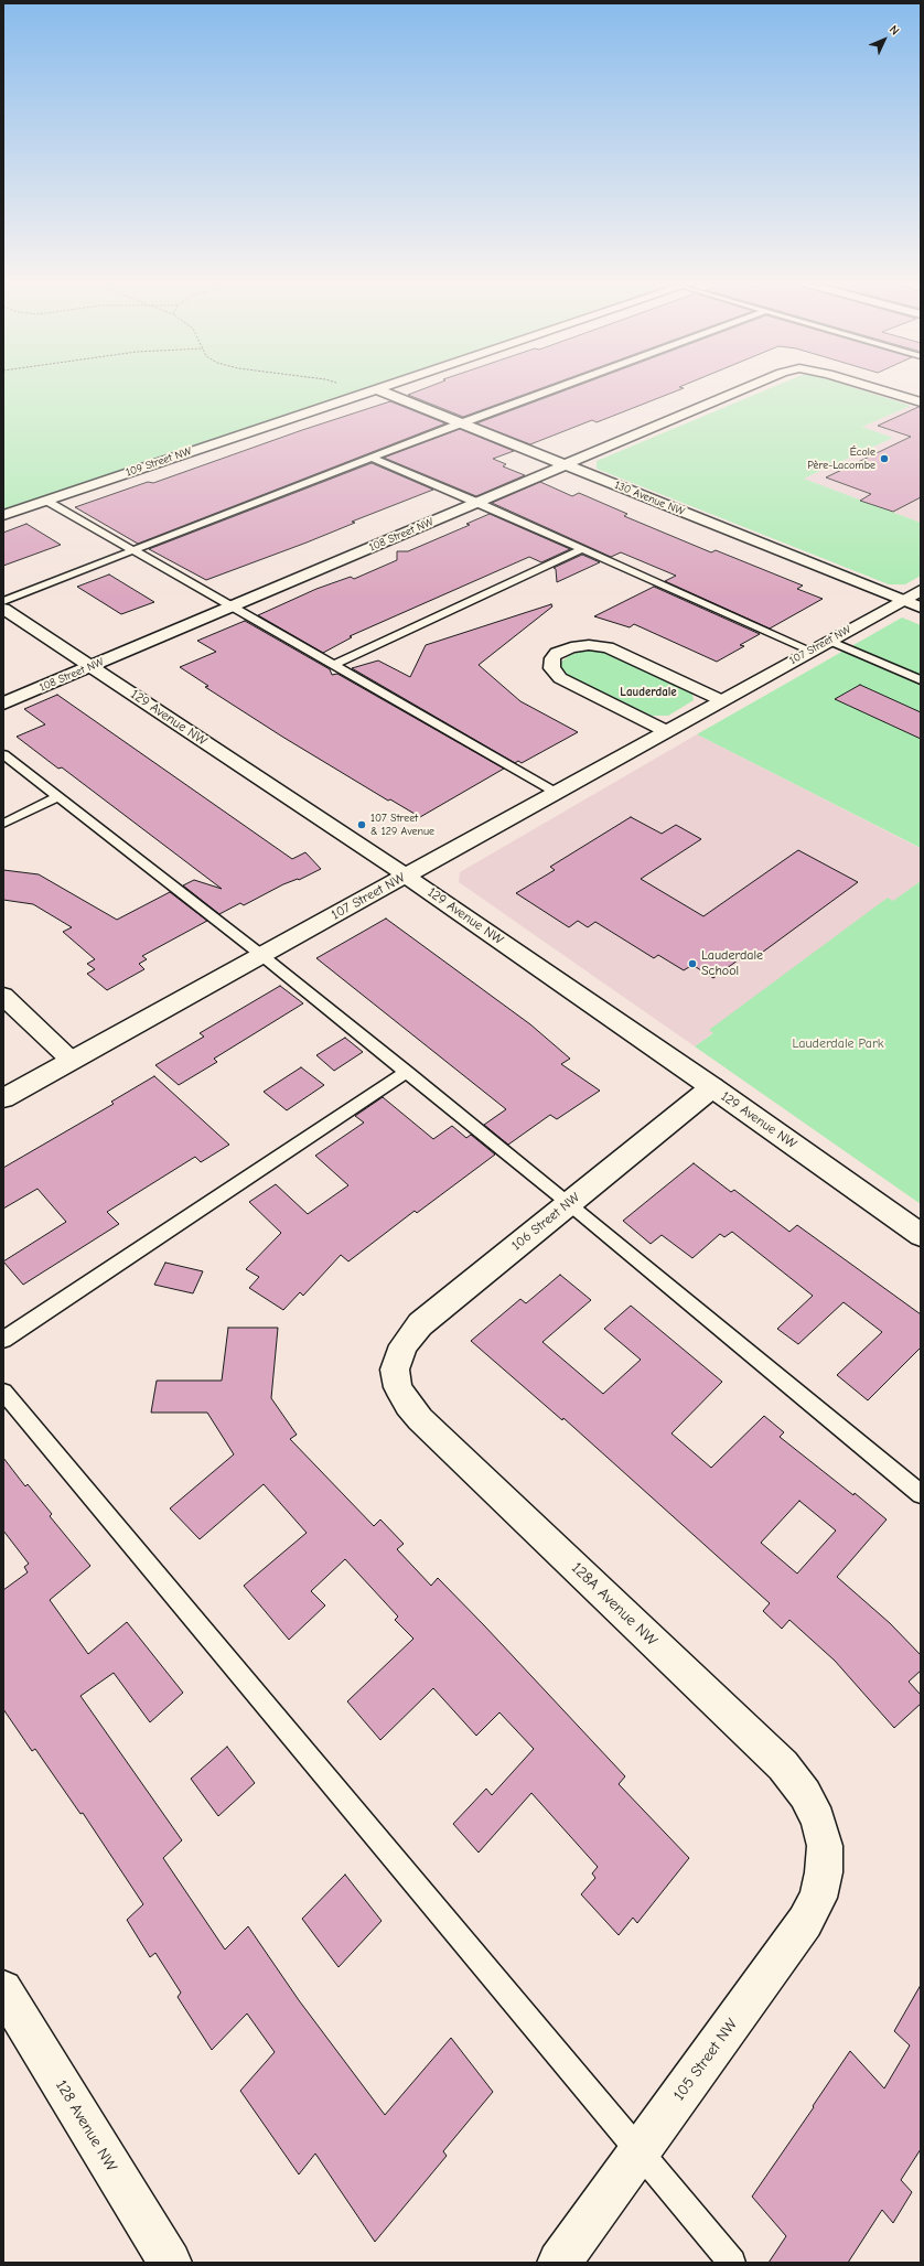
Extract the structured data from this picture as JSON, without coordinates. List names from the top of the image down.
{
  "streets": {
    "street": [
      "109 Street NW",
      "130 Avenue NW",
      "108 Street NW",
      "107 Street NW",
      "129 Avenue NW",
      "106 Street NW",
      "128A Avenue NW",
      "105 Street NW",
      "128 Avenue NW"
    ]
  },
  "crossings": [
    ["109 Street NW", "130 Avenue NW"],
    ["130 Avenue NW", "108 Street NW"],
    ["130 Avenue NW", "107 Street NW"],
    ["108 Street NW", "129 Avenue NW"],
    ["107 Street NW", "129 Avenue NW"],
    ["129 Avenue NW", "106 Street NW"],
    ["106 Street NW", "128A Avenue NW"],
    ["128A Avenue NW", "105 Street NW"]
  ],
  "districts": ["Lauderdale"],
  "parks": ["Lauderdale Park"],
  "places": ["École Père-Lacombe", "107 Street & 129 Avenue", "Lauderdale School"],
  "north": "top right"
}
